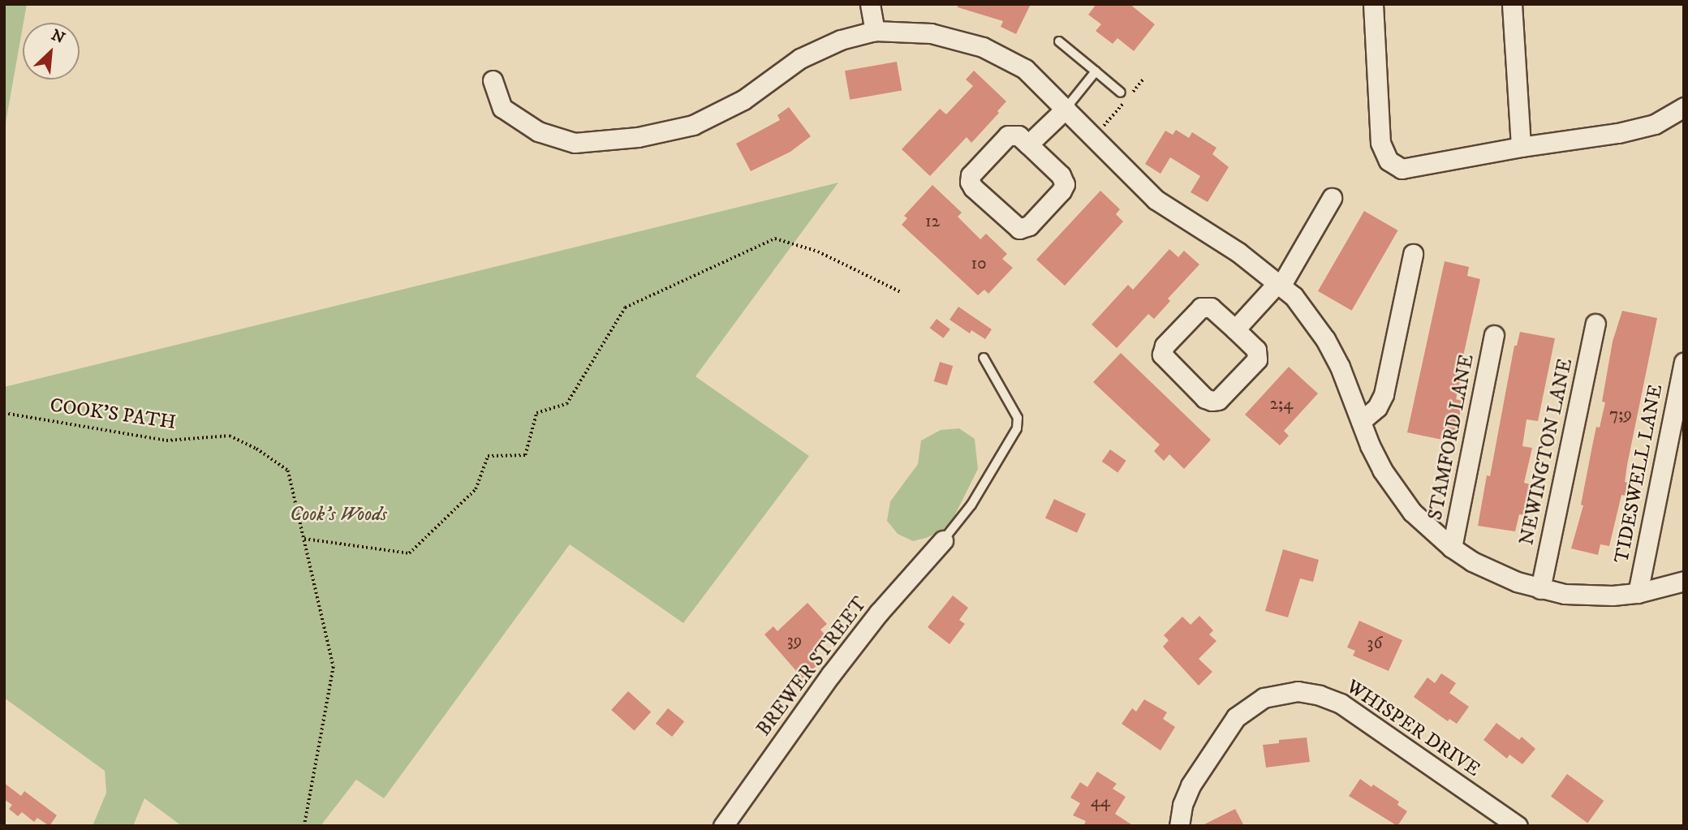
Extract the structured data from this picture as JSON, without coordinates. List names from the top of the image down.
{
  "streets": {
    "street": [
      "STAMFORD LANE",
      "NEWINGTON LANE",
      "TIDESWELL LANE",
      "BREWER STREET",
      "WHISPER DRIVE"
    ],
    "path": ["COOK'S PATH"]
  },
  "parks": ["Cook's Woods"],
  "house_numbers": [
    "12",
    "10",
    "2;4",
    "7;9",
    "39",
    "36",
    "44"
  ],
  "north": "top right"
}
